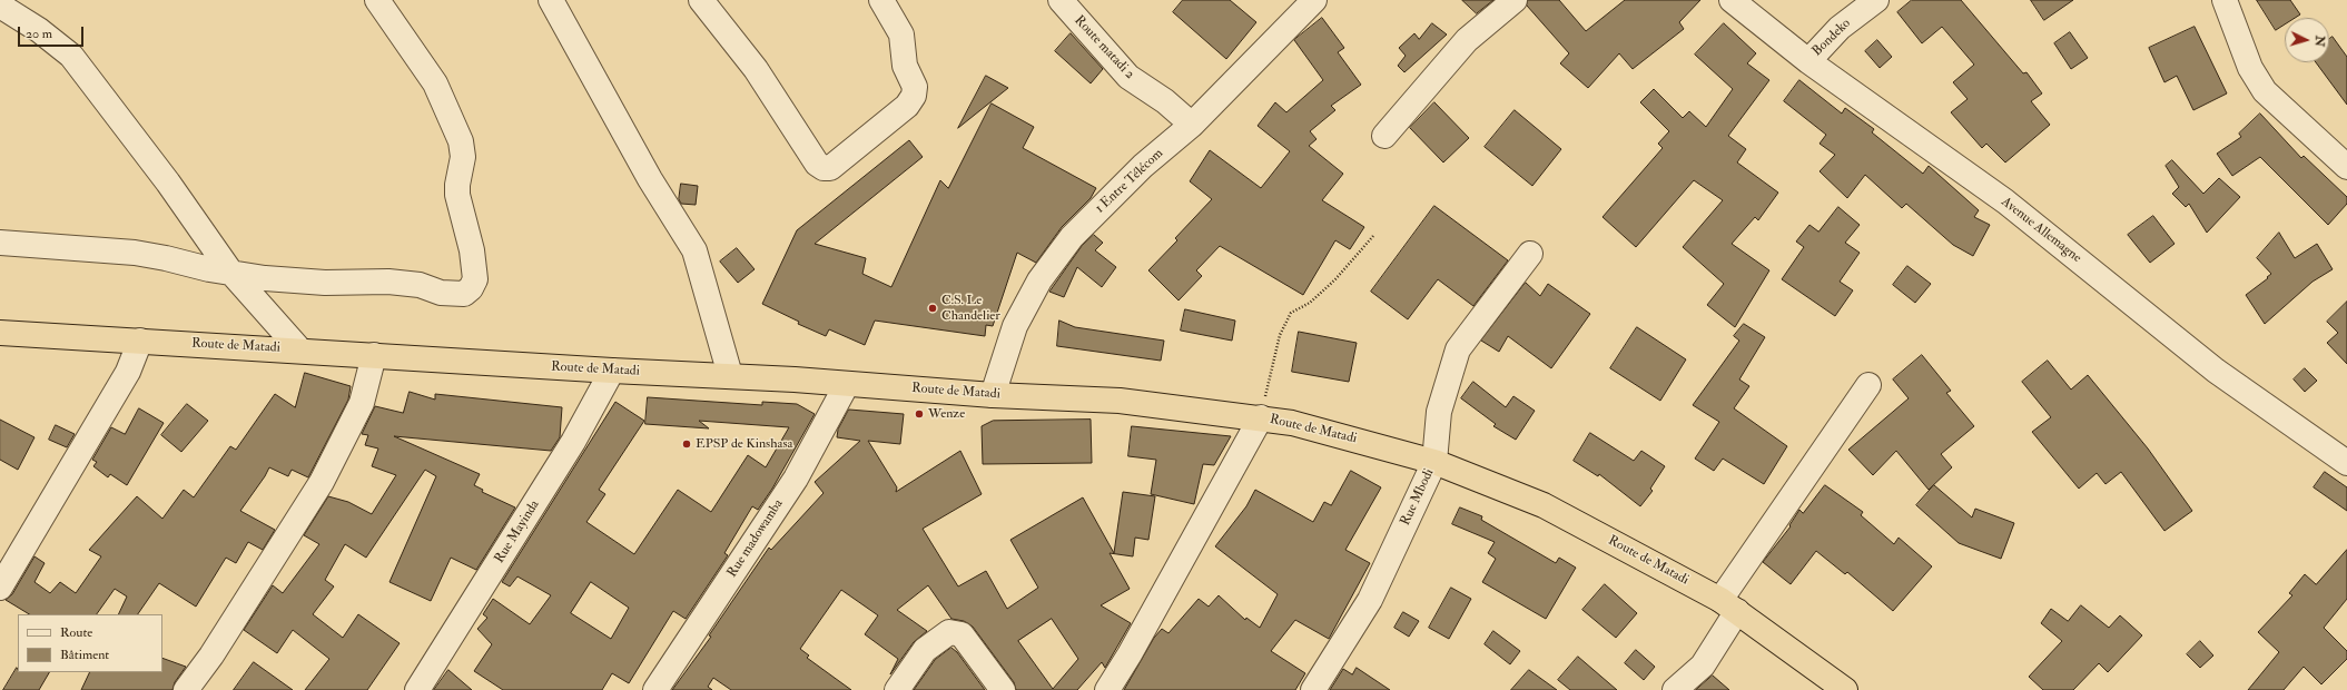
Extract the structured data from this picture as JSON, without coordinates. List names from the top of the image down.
{
  "streets": {
    "highway": ["Route de Matadi"],
    "street": [
      "Bondeko",
      "Route matadi 2",
      "1 Entre Télécom",
      "Avenue Allemagne",
      "Rue Mbodi",
      "Rue Mayinda",
      "Rue madowamba"
    ]
  },
  "crossings": [
    ["Bondeko", "Avenue Allemagne"],
    ["Route matadi 2", "1 Entre Télécom"],
    ["1 Entre Télécom", "Route de Matadi"],
    ["Route de Matadi", "Rue Mbodi"],
    ["Route de Matadi", "Rue Mayinda"],
    ["Route de Matadi", "Rue madowamba"]
  ],
  "places": ["C.S. Le Chandelier", "Wenze", "EPSP de Kinshasa"],
  "legend": ["Route", "Bâtiment"],
  "scale_bar": "20 m",
  "north": "right"
}
